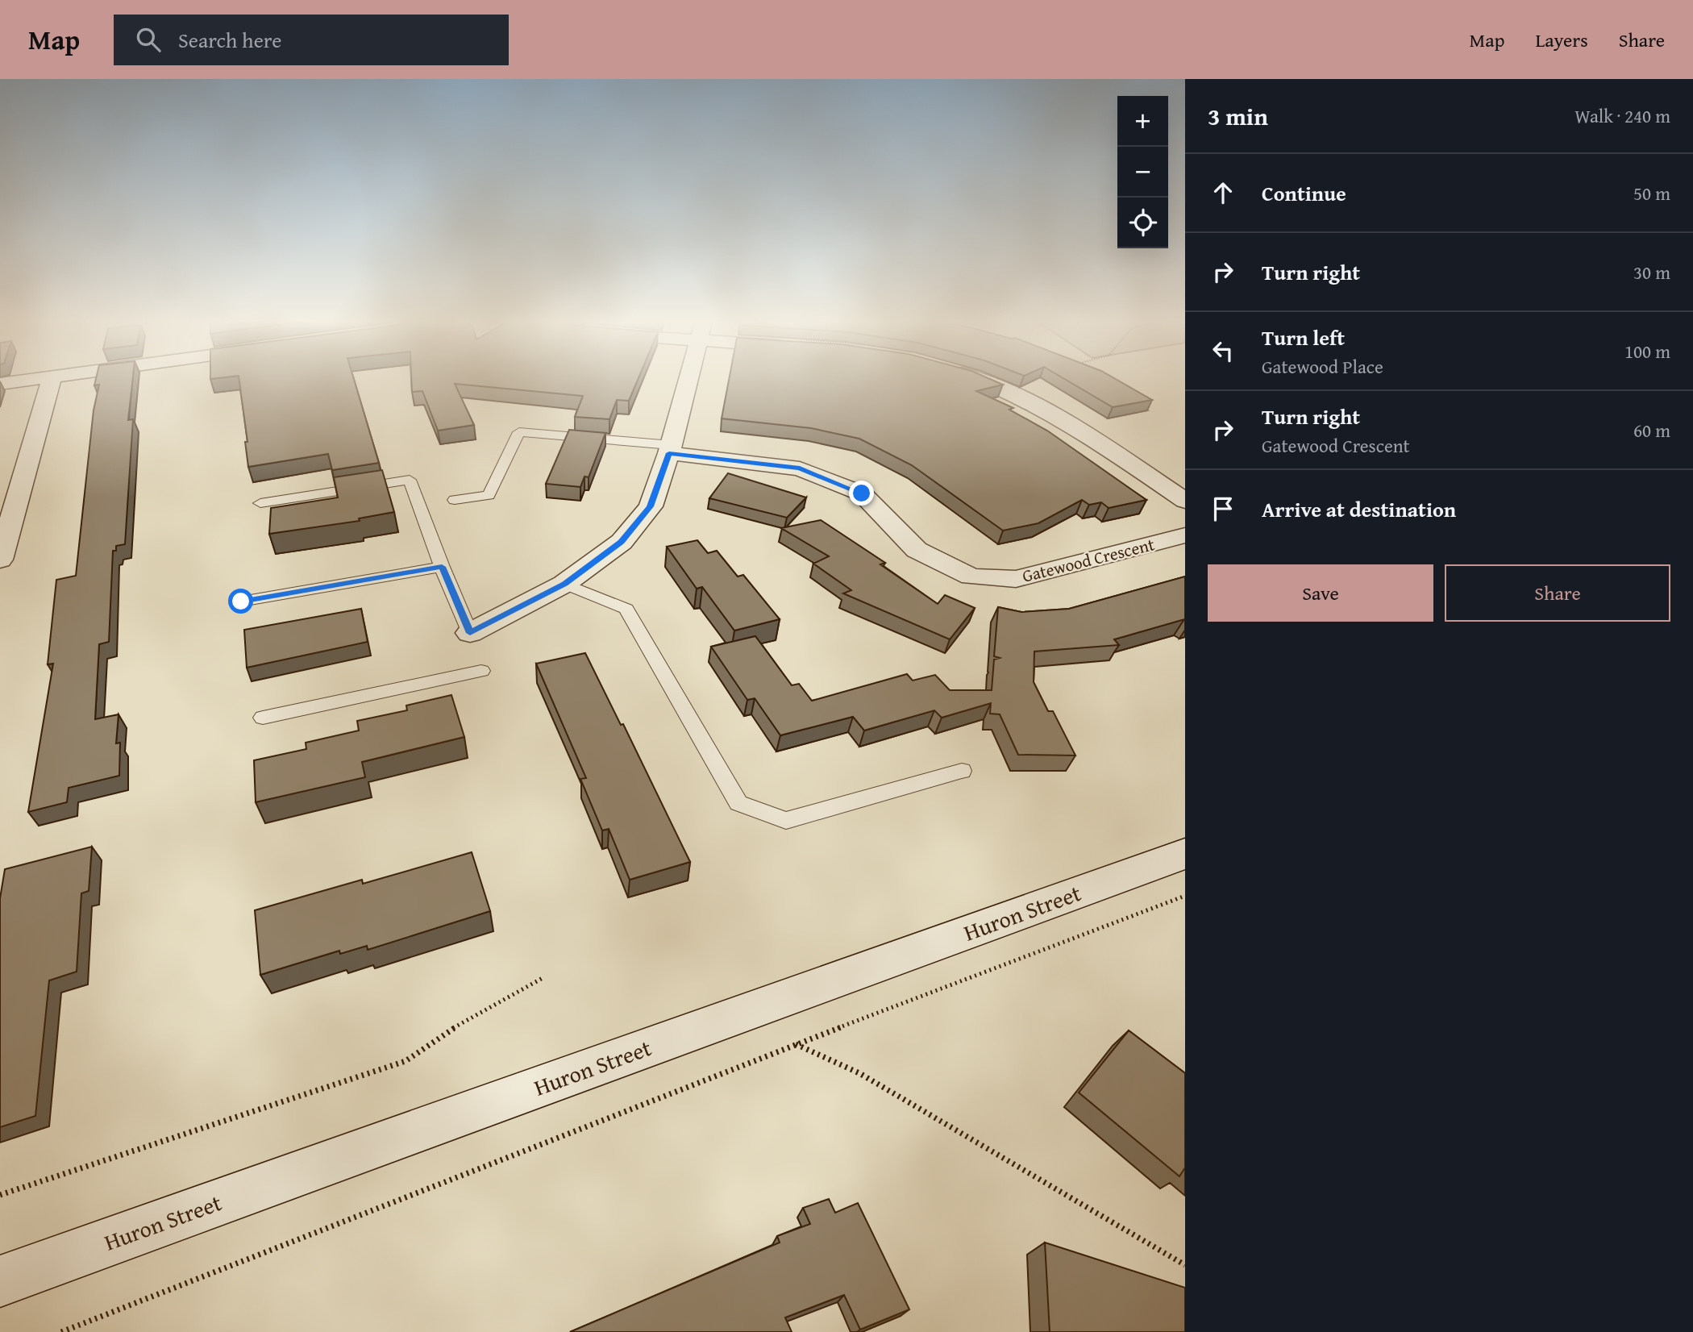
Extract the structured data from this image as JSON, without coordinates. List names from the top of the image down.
{
  "streets": {
    "street": ["Gatewood Crescent", "Huron Street"]
  },
  "page": {
    "header": "Map",
    "search": "Search here",
    "nav": ["Map", "Layers", "Share"],
    "heading": ["3 min", "Walk · 240 m"],
    "map_buttons": ["+", "−"],
    "list": [
      ["Continue", "50 m"],
      ["Turn right", "30 m"],
      ["Turn left", "Gatewood Place", "100 m"],
      ["Turn right", "Gatewood Crescent", "60 m"],
      "Arrive at destination"
    ],
    "buttons": ["Save", "Share"]
  }
}
